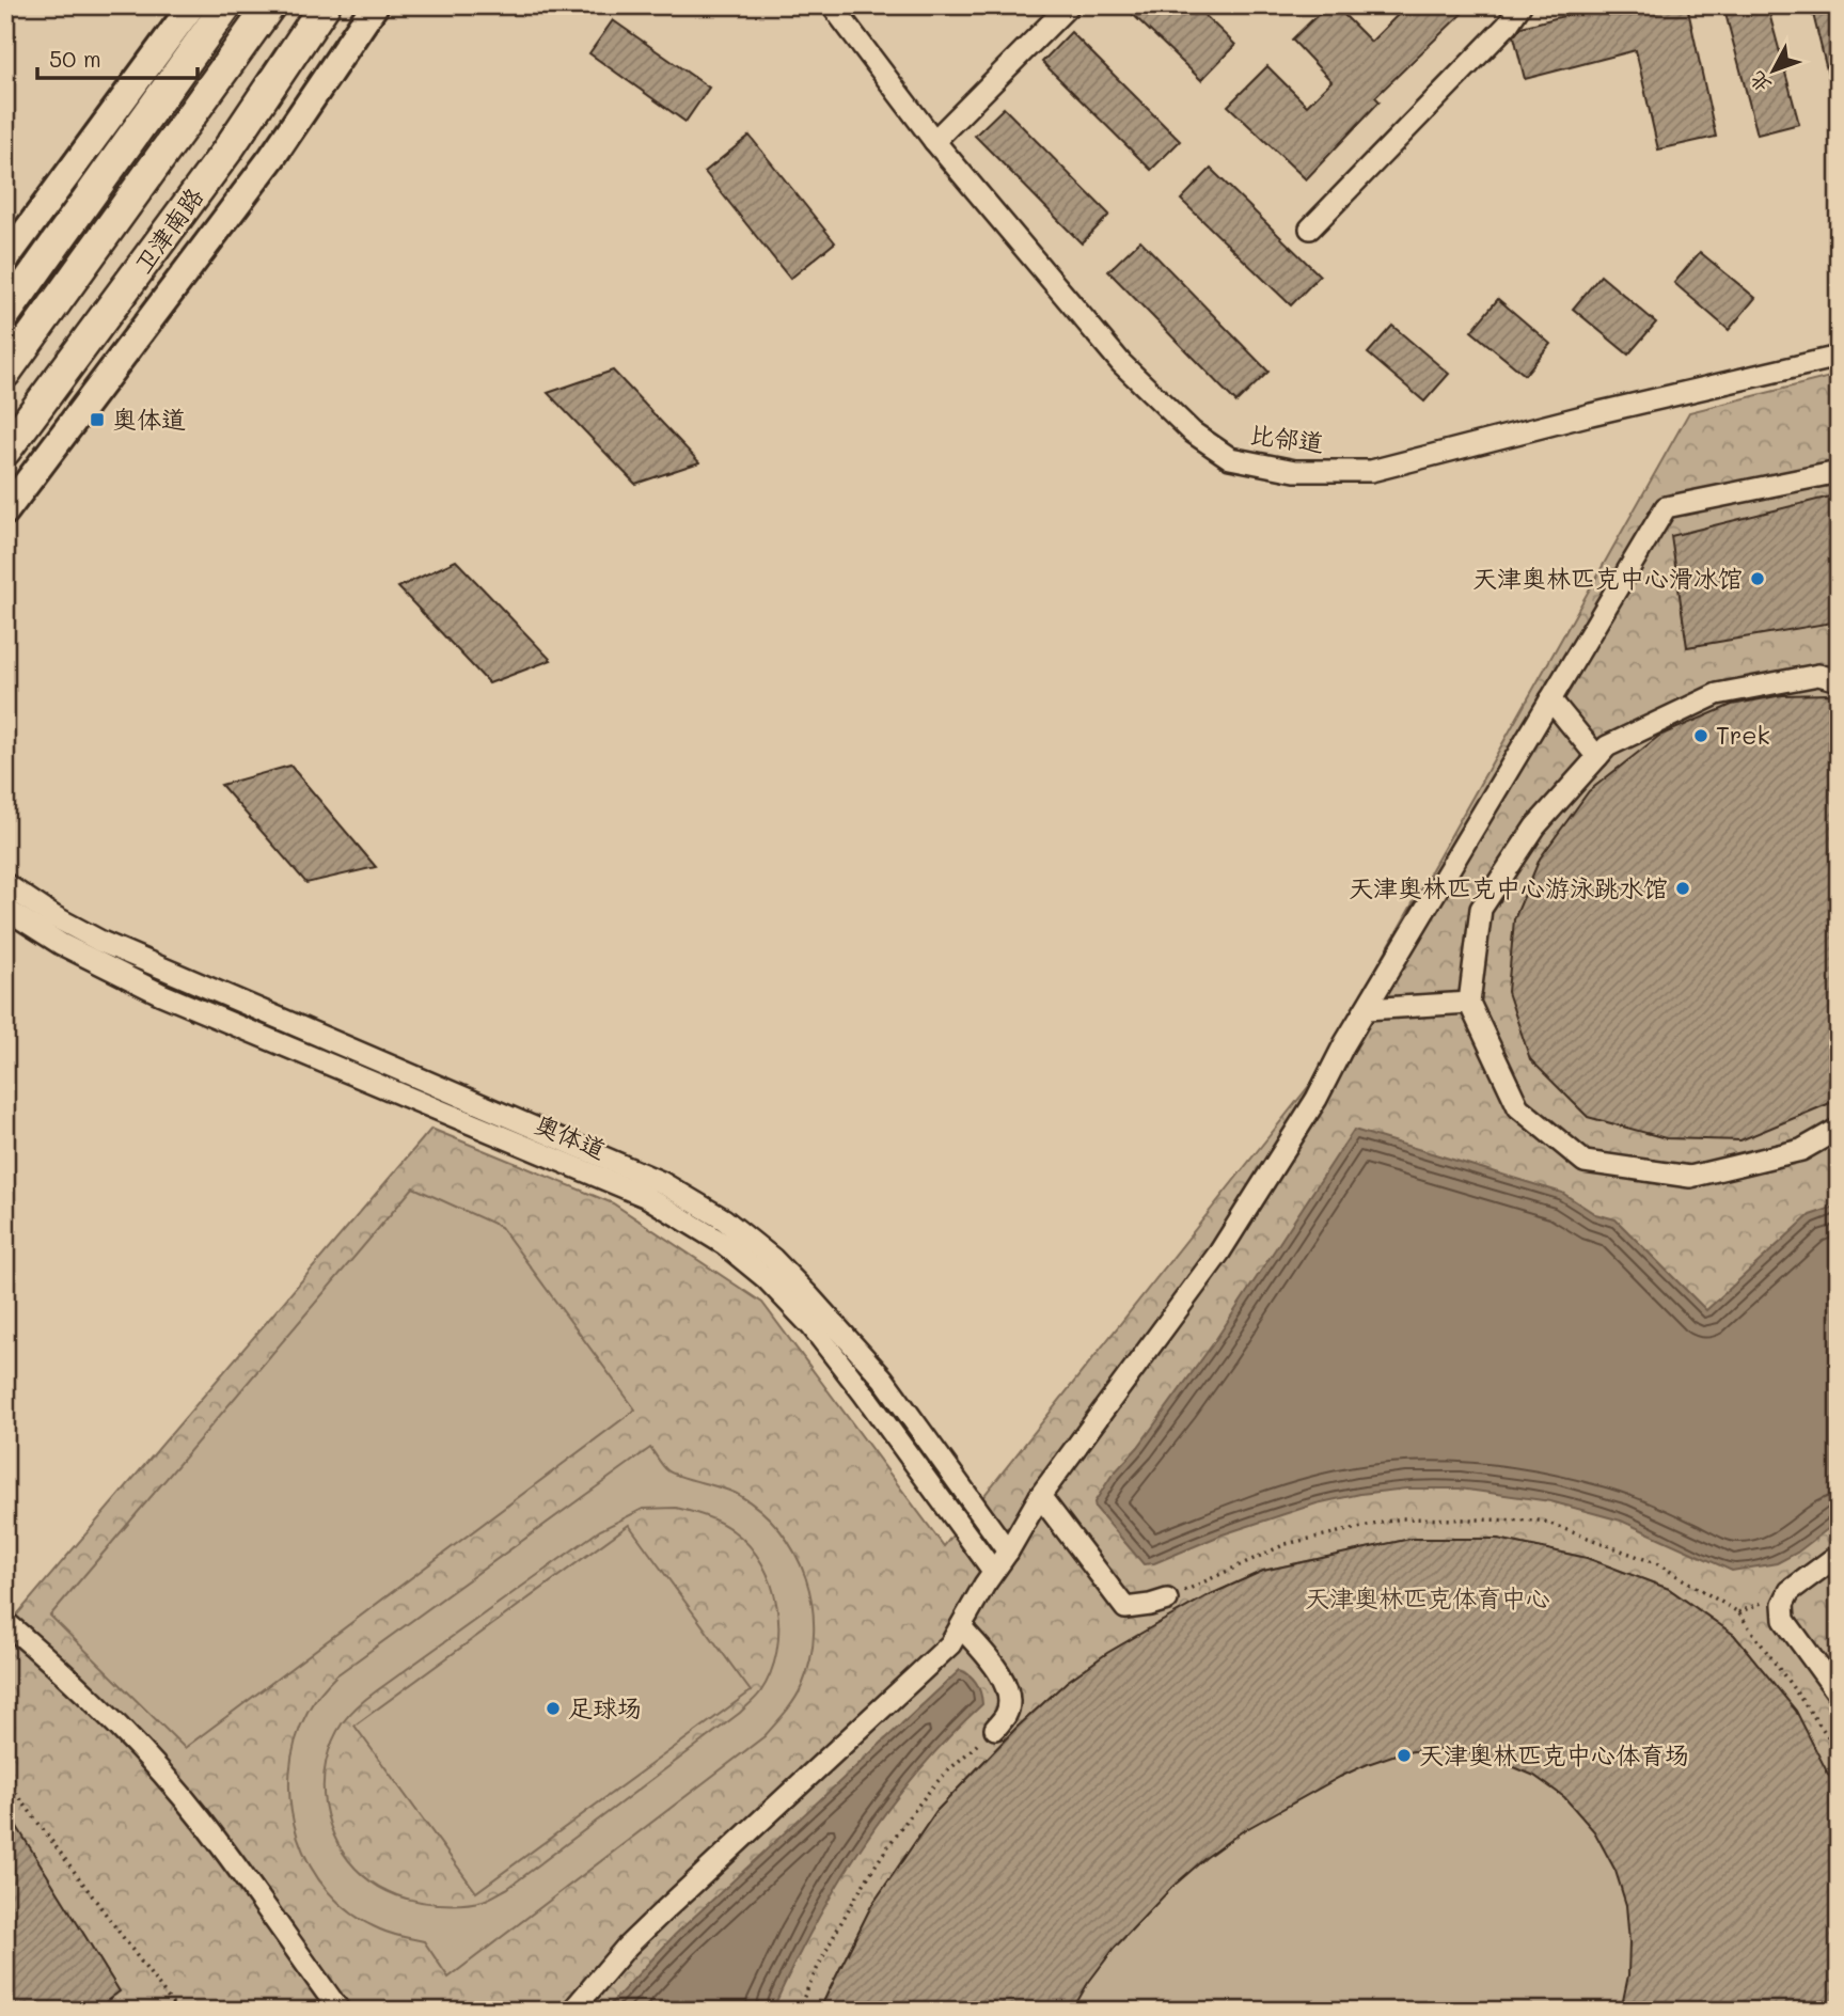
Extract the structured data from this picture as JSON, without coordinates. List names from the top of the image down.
{
  "streets": {
    "highway": ["卫津南路"],
    "street": ["比邻道", "奥体道"]
  },
  "parks": ["天津奥林匹克体育中心"],
  "places": {
    "transit": ["奥体道"],
    "other": [
      "天津奥林匹克中心滑冰馆",
      "Trek",
      "天津奥林匹克中心游泳跳水馆",
      "足球场",
      "天津奥林匹克中心体育场"
    ]
  },
  "scale_bar": "50 m",
  "north": "bottom left"
}
